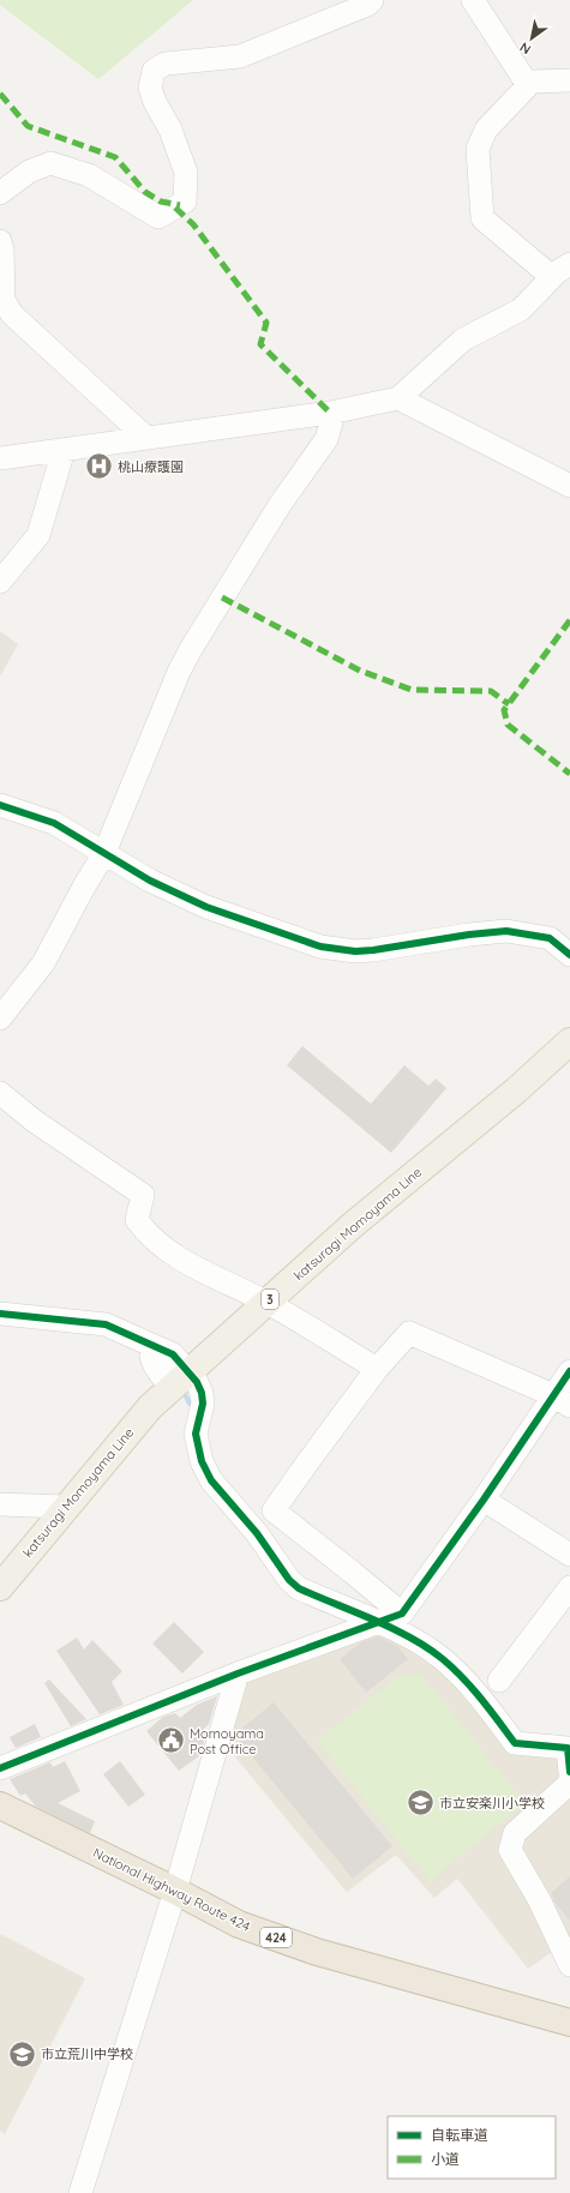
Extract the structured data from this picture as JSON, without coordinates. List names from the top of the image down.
{
  "streets": {
    "highway": ["National Highway Route 424", "424"],
    "main road": ["katsuragi Momoyama Line", "3"]
  },
  "places": {
    "hospital": ["桃山療護園"],
    "public building": ["Momoyama Post Office"],
    "school or university": ["市立安楽川小学校", "市立荒川中学校"]
  },
  "legend": ["自転車道", "小道"],
  "north": "bottom left"
}
